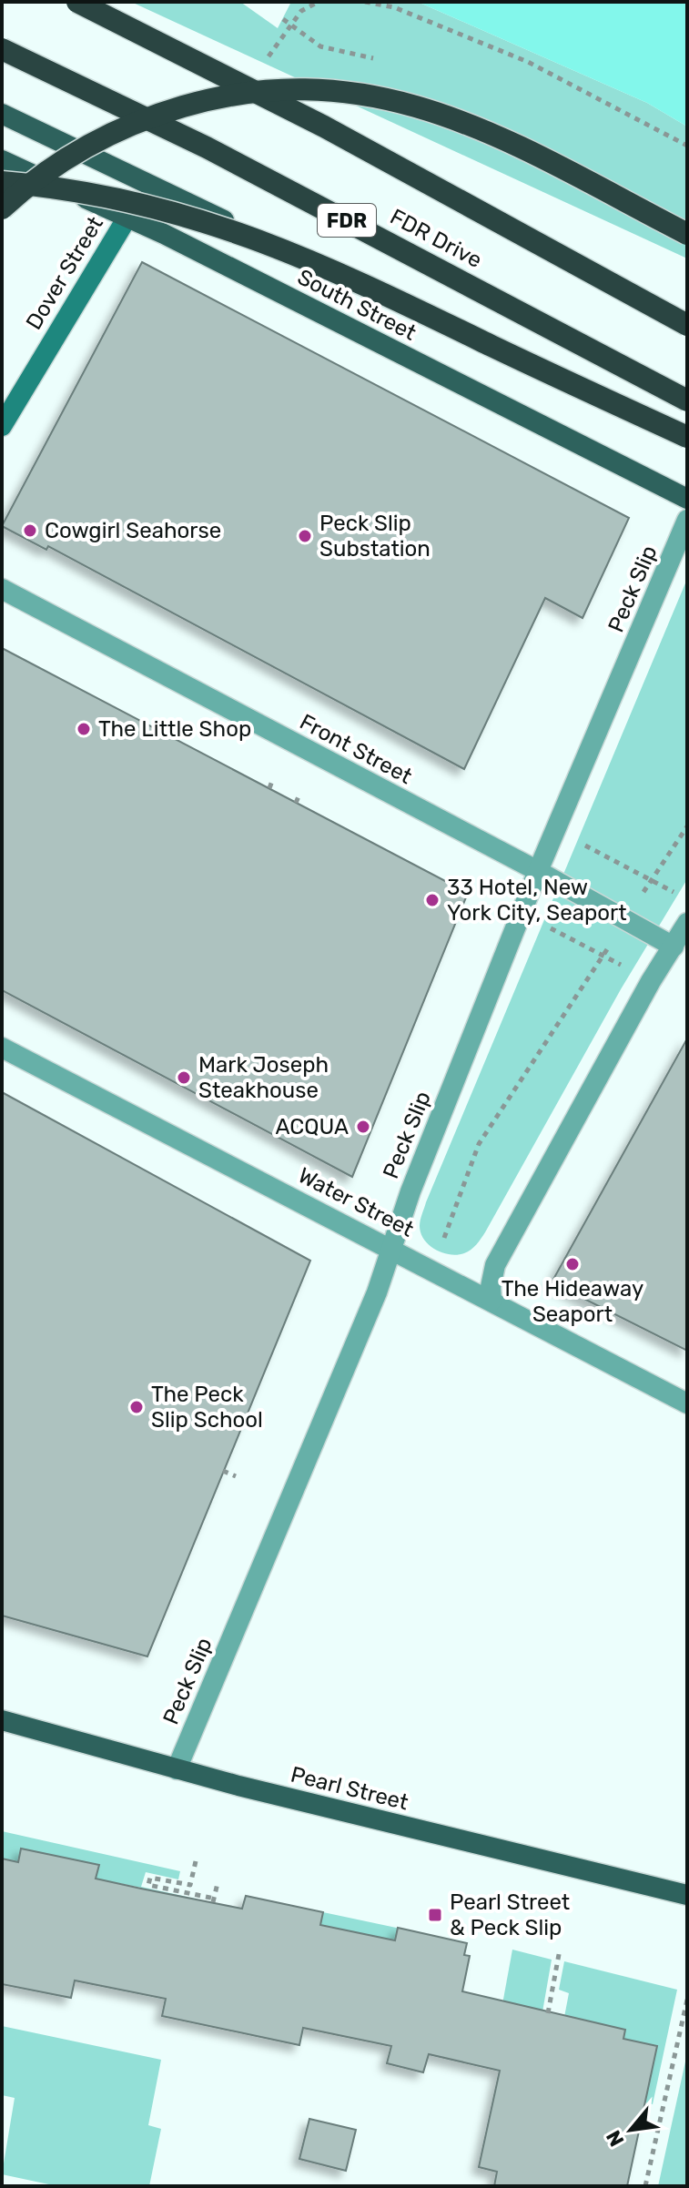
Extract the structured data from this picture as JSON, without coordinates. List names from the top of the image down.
{
  "streets": {
    "highway": ["FDR", "FDR Drive"],
    "main road": ["Dover Street", "South Street", "Pearl Street"],
    "street": ["Peck Slip", "Front Street", "Water Street"]
  },
  "crossings": [
    ["Dover Street", "South Street"],
    ["Peck Slip", "Front Street"],
    ["Peck Slip", "Water Street"],
    ["Peck Slip", "Pearl Street"]
  ],
  "places": {
    "other": [
      "Cowgirl Seahorse",
      "Peck Slip Substation",
      "The Little Shop",
      "33 Hotel, New York City, Seaport",
      "Mark Joseph Steakhouse",
      "ACQUA",
      "The Hideaway Seaport",
      "The Peck Slip School"
    ],
    "transit": ["Pearl Street & Peck Slip"]
  },
  "north": "bottom left"
}
